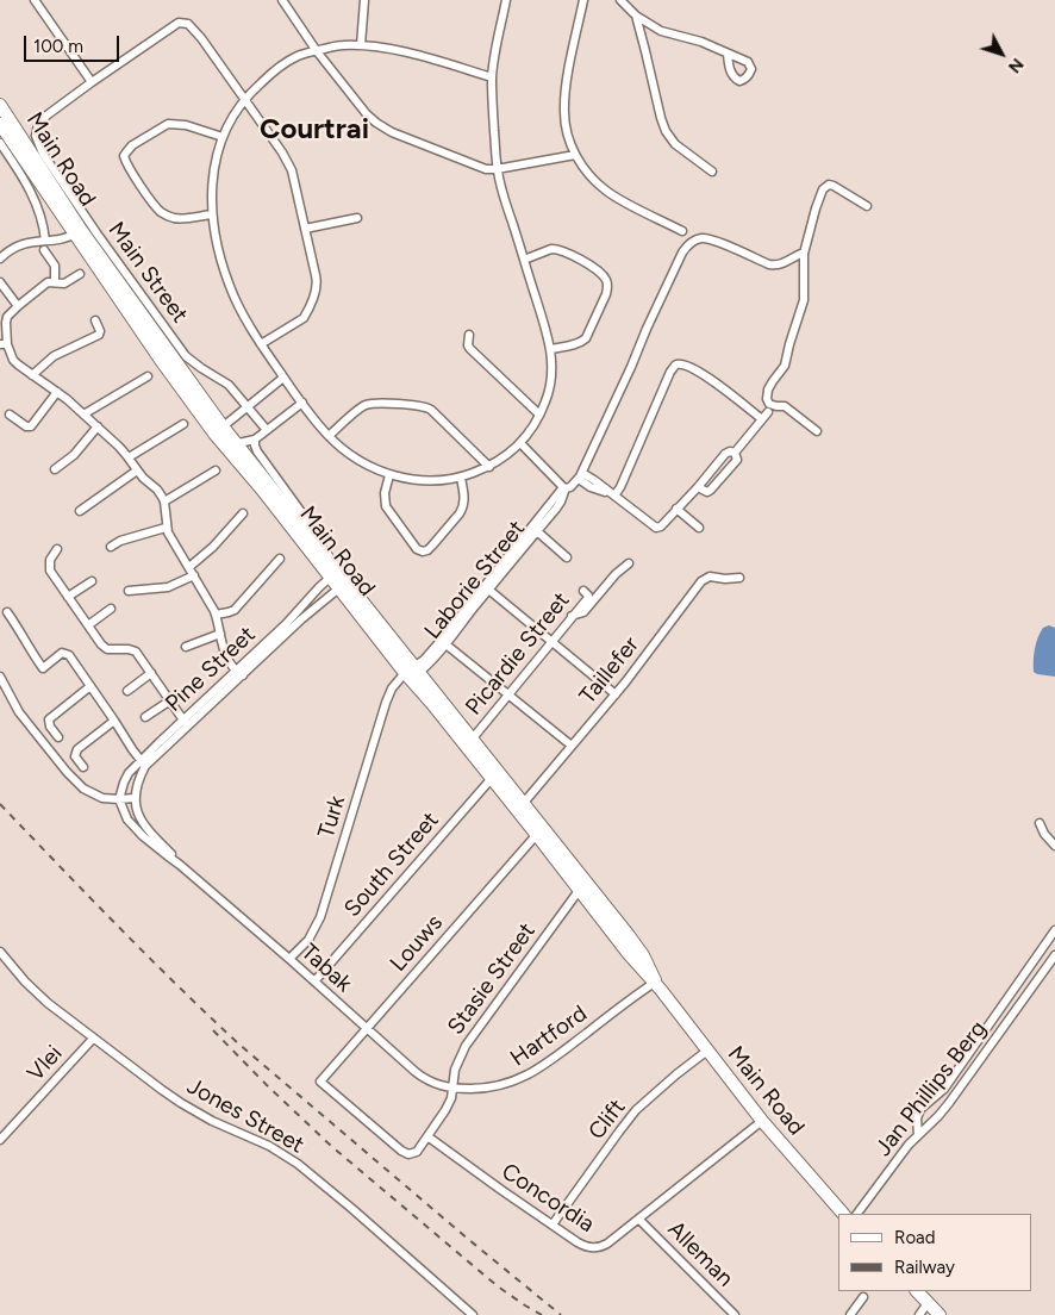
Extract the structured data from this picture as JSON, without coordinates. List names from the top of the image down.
{
  "streets": {
    "main road": ["Main Road"],
    "street": [
      "Main Street",
      "Laborie Street",
      "Picardie Street",
      "Pine Street",
      "Taillefer",
      "Turk",
      "South Street",
      "Louws",
      "Tabak",
      "Stasie Street",
      "Hartford",
      "Vlei",
      "Jan Phillips Berg",
      "Jones Street",
      "Clift",
      "Concordia",
      "Alleman"
    ]
  },
  "crossings": [
    ["Main Road", "Laborie Street"],
    ["Main Road", "Picardie Street"],
    ["Main Road", "Pine Street"],
    ["Main Road", "Taillefer"],
    ["Main Road", "Turk"],
    ["Main Road", "South Street"],
    ["Main Road", "Louws"],
    ["Main Road", "Stasie Street"],
    ["Main Road", "Hartford"],
    ["Main Road", "Clift"],
    ["Main Road", "Concordia"],
    ["Laborie Street", "Turk"],
    ["Pine Street", "Tabak"],
    ["Turk", "Tabak"],
    ["South Street", "Tabak"],
    ["Louws", "Tabak"],
    ["Louws", "Stasie Street"],
    ["Tabak", "Stasie Street"],
    ["Tabak", "Hartford"],
    ["Stasie Street", "Hartford"],
    ["Stasie Street", "Concordia"],
    ["Vlei", "Jones Street"],
    ["Clift", "Concordia"],
    ["Concordia", "Alleman"]
  ],
  "districts": ["Courtrai"],
  "legend": ["Road", "Railway"],
  "scale_bar": "100 m",
  "north": "bottom right"
}
